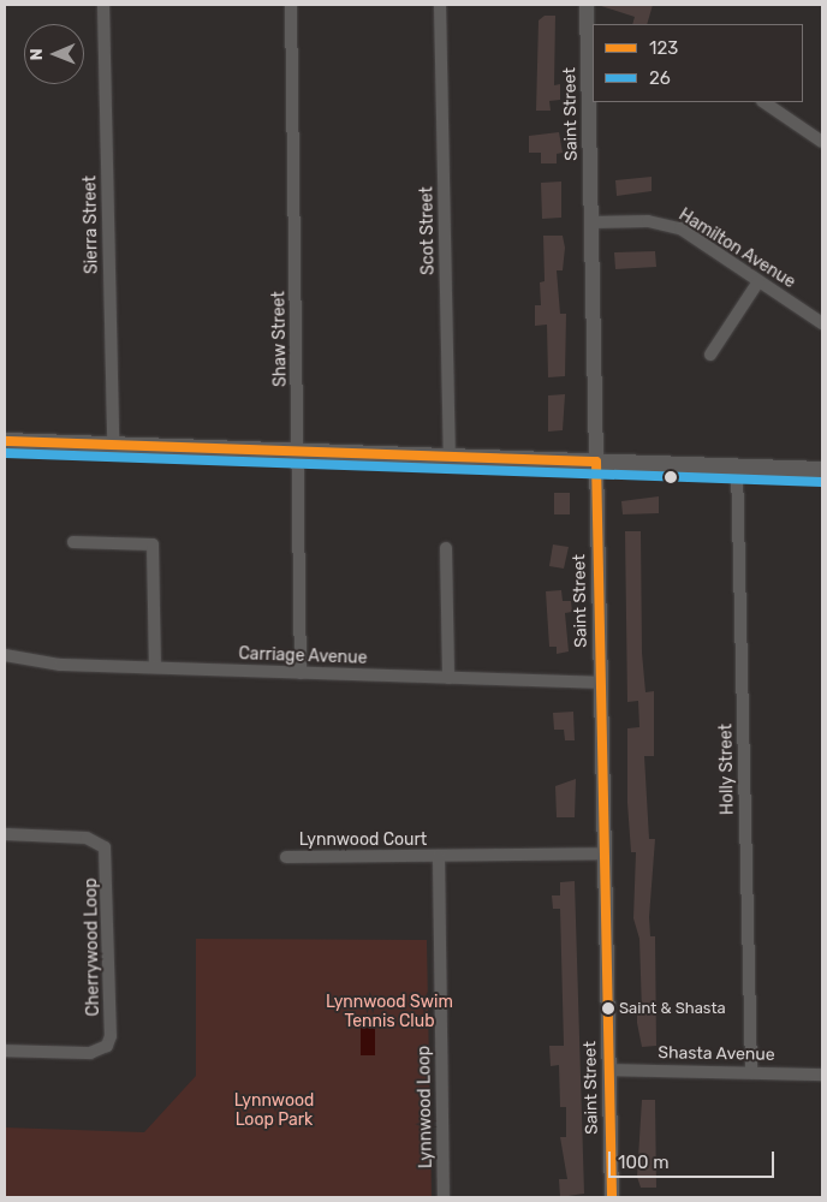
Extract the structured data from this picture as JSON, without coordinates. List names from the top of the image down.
{
  "streets": {
    "street": [
      "Saint Street",
      "Sierra Street",
      "Scot Street",
      "Hamilton Avenue",
      "Shaw Street",
      "Carriage Avenue",
      "Holly Street",
      "Lynnwood Court",
      "Cherrywood Loop",
      "Shasta Avenue",
      "Lynnwood Loop"
    ]
  },
  "crossings": [
    ["Saint Street", "Hamilton Avenue"],
    ["Saint Street", "Carriage Avenue"],
    ["Saint Street", "Shasta Avenue"],
    ["Shaw Street", "Carriage Avenue"],
    ["Holly Street", "Shasta Avenue"],
    ["Lynnwood Court", "Lynnwood Loop"]
  ],
  "parks": ["Lynnwood Swim Tennis Club", "Lynnwood Loop Park"],
  "places": ["Saint & Shasta"],
  "lines": ["transit line 123", "transit line 26"],
  "legend": ["123", "26"],
  "scale_bar": "100 m",
  "north": "left"
}
